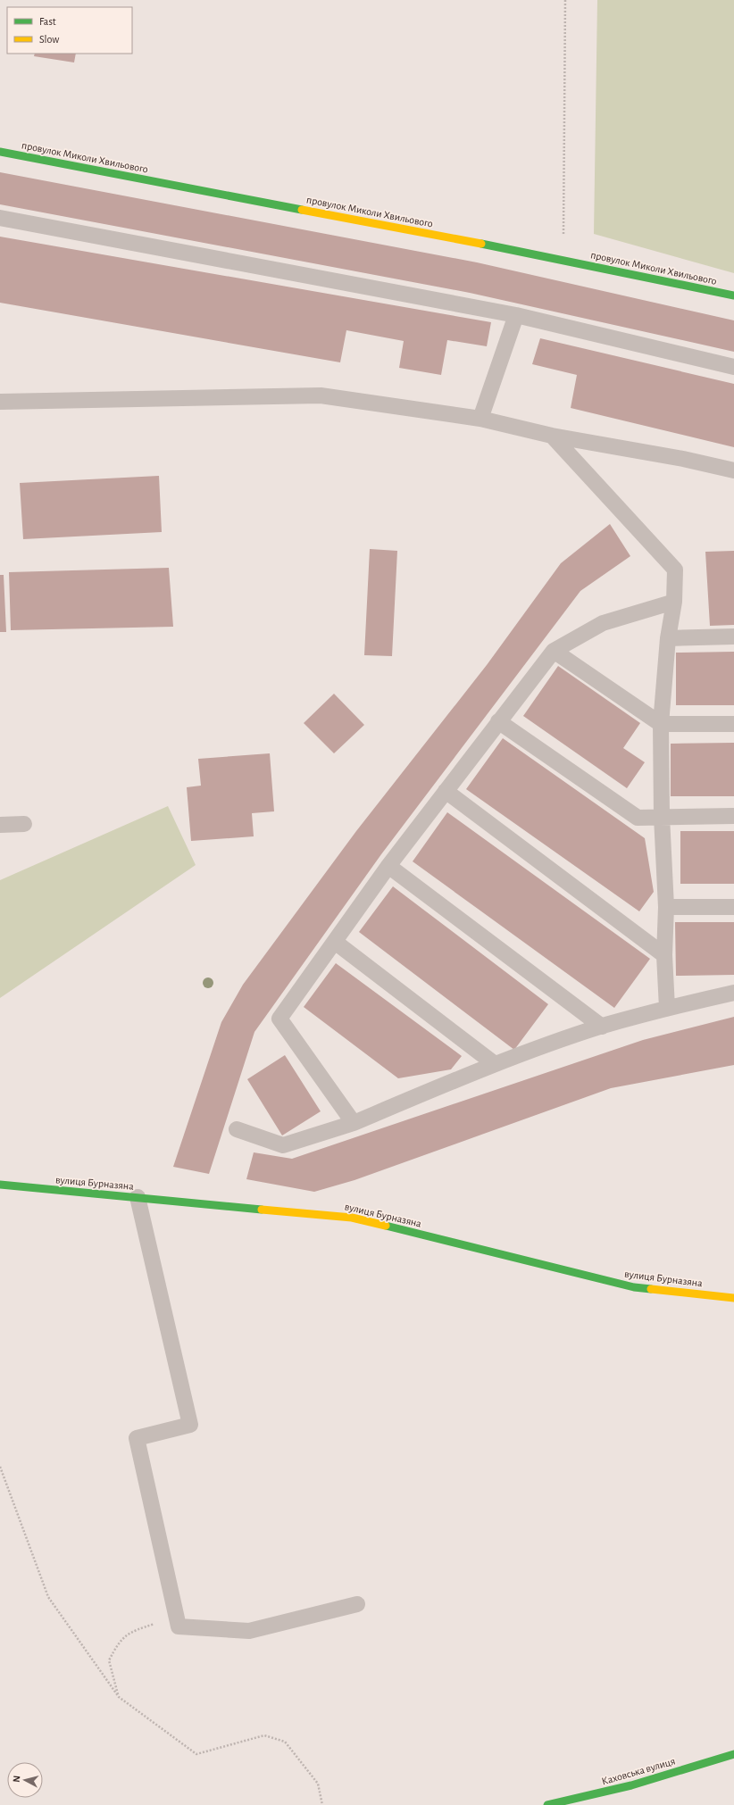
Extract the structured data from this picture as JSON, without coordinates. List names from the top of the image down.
{
  "streets": {
    "street": ["провулок Миколи Хвильового", "вулиця Бурназяна", "Каховська вулиця"]
  },
  "legend": ["Fast", "Slow"],
  "north": "left"
}
